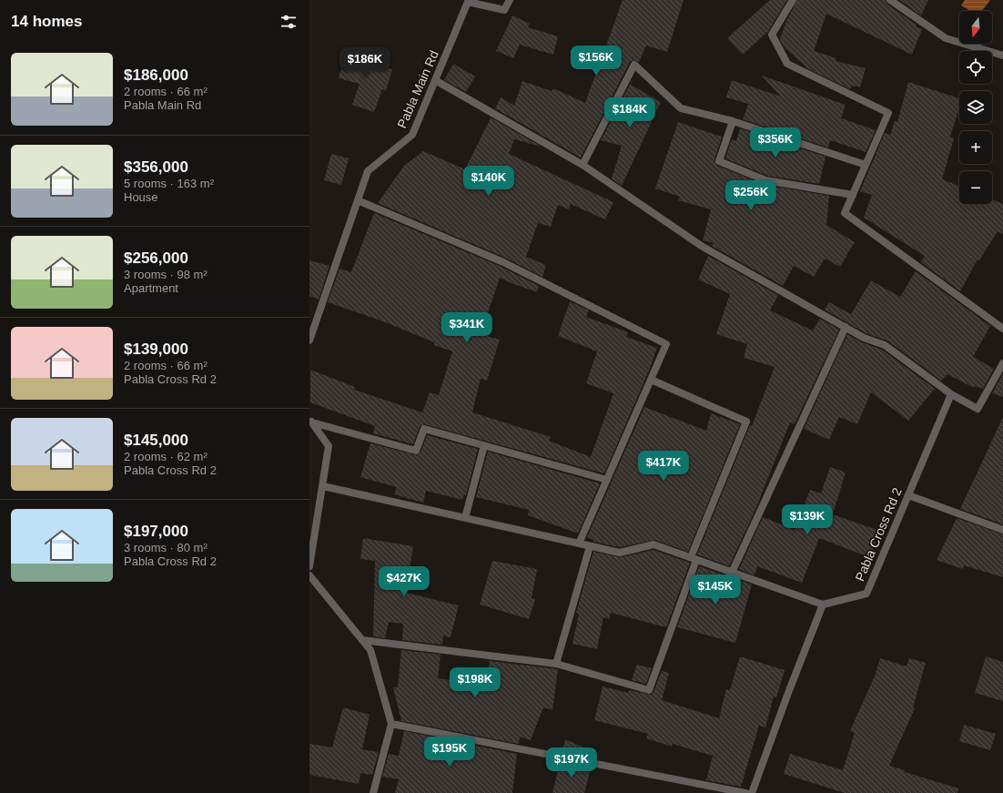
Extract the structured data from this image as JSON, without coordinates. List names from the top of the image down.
{
  "streets": {
    "street": ["Pabla Main Rd", "Pabla Cross Rd 2"]
  },
  "north": "bottom",
  "page": {
    "heading": "14 homes",
    "map_buttons": ["+", "−"],
    "list": [
      {
        "name": "$186,000",
        "note": "2 rooms · 66 m² · Pabla Main Rd"
      },
      {
        "name": "$356,000",
        "note": "5 rooms · 163 m² · House"
      },
      {
        "name": "$256,000",
        "note": "3 rooms · 98 m² · Apartment"
      },
      {
        "name": "$139,000",
        "note": "2 rooms · 66 m² · Pabla Cross Rd 2"
      },
      {
        "name": "$145,000",
        "note": "2 rooms · 62 m² · Pabla Cross Rd 2"
      },
      {
        "name": "$197,000",
        "note": "3 rooms · 80 m² · Pabla Cross Rd 2"
      }
    ],
    "price": [
      "$156K",
      "$186K",
      "$184K",
      "$356K",
      "$140K",
      "$256K",
      "$341K",
      "$417K",
      "$139K",
      "$427K",
      "$145K",
      "$198K",
      "$195K",
      "$197K"
    ]
  }
}
